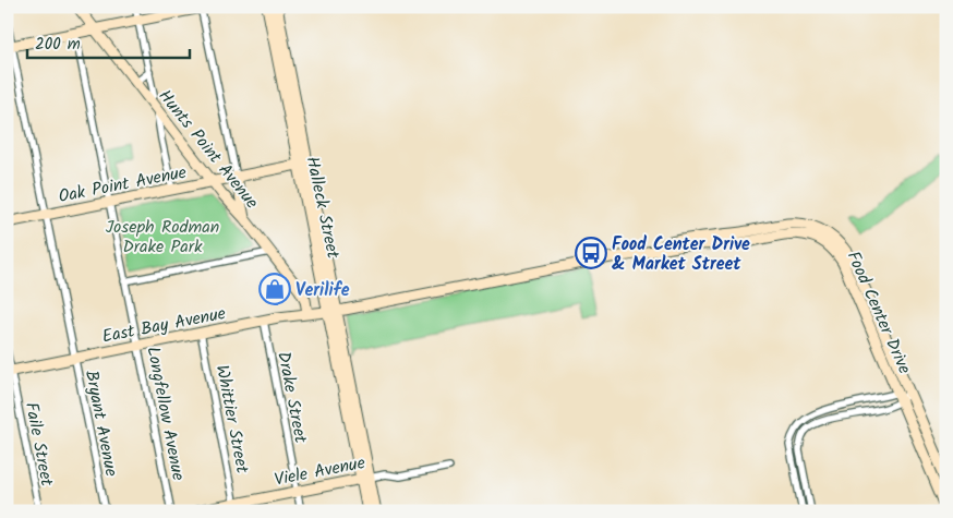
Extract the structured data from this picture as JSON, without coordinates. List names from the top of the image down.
{
  "streets": {
    "main road": [
      "Hunts Point Avenue",
      "Oak Point Avenue",
      "Halleck Street",
      "Food Center Drive",
      "East Bay Avenue",
      "Viele Avenue"
    ],
    "street": [
      "Drake Street",
      "Longfellow Avenue",
      "Whittier Street",
      "Bryant Avenue",
      "Faile Street"
    ]
  },
  "crossings": [
    ["Hunts Point Avenue", "Oak Point Avenue"],
    ["Hunts Point Avenue", "East Bay Avenue"],
    ["Oak Point Avenue", "Halleck Street"],
    ["Oak Point Avenue", "Longfellow Avenue"],
    ["Oak Point Avenue", "Bryant Avenue"],
    ["Halleck Street", "Food Center Drive"],
    ["Halleck Street", "East Bay Avenue"],
    ["Halleck Street", "Viele Avenue"],
    ["Food Center Drive", "East Bay Avenue"],
    ["East Bay Avenue", "Drake Street"],
    ["East Bay Avenue", "Longfellow Avenue"],
    ["East Bay Avenue", "Whittier Street"],
    ["East Bay Avenue", "Bryant Avenue"],
    ["East Bay Avenue", "Faile Street"],
    ["Drake Street", "Viele Avenue"],
    ["Whittier Street", "Viele Avenue"]
  ],
  "parks": ["Joseph Rodman Drake Park"],
  "places": {
    "bus stop": ["Food Center Drive & Market Street"],
    "shop": ["Verilife"]
  },
  "scale_bar": "200 m"
}
